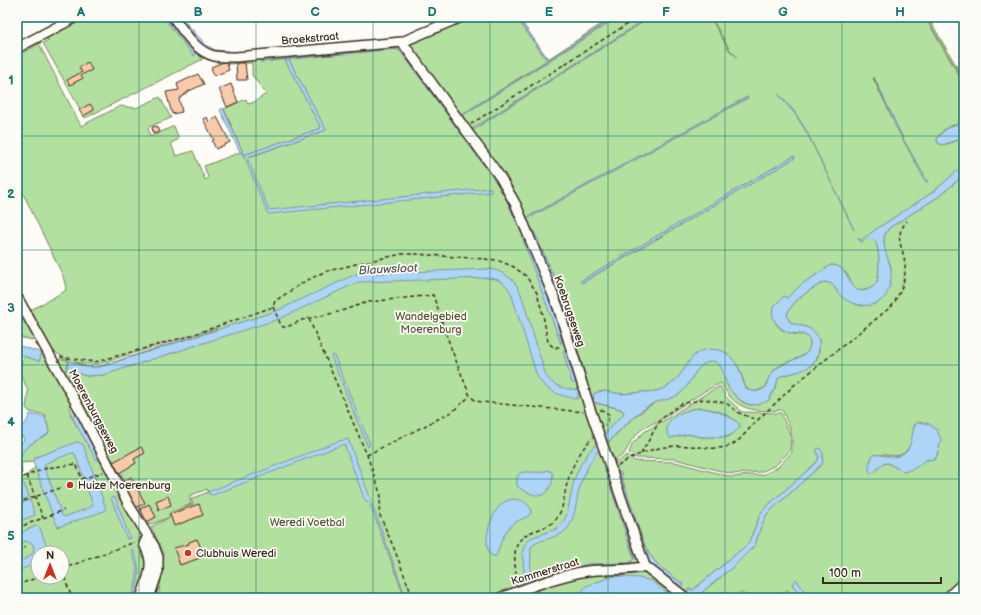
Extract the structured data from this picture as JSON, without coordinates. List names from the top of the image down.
{
  "streets": {
    "street": [
      "Broekstraat",
      "Koebrugseweg",
      "Moerenburgseweg",
      "Kommerstraat"
    ]
  },
  "crossings": [
    ["Broekstraat", "Koebrugseweg"],
    ["Koebrugseweg", "Kommerstraat"]
  ],
  "water": ["Blauwsloot"],
  "parks": ["Wandelgebied Moerenburg", "Weredi Voetbal"],
  "places": ["Huize Moerenburg", "Clubhuis Weredi"],
  "scale_bar": "100 m",
  "north": "top",
  "grid": {
    "columns": [
      "A",
      "B",
      "C",
      "D",
      "E",
      "F",
      "G",
      "H"
    ],
    "rows": [
      "1",
      "2",
      "3",
      "4",
      "5"
    ]
  }
}
